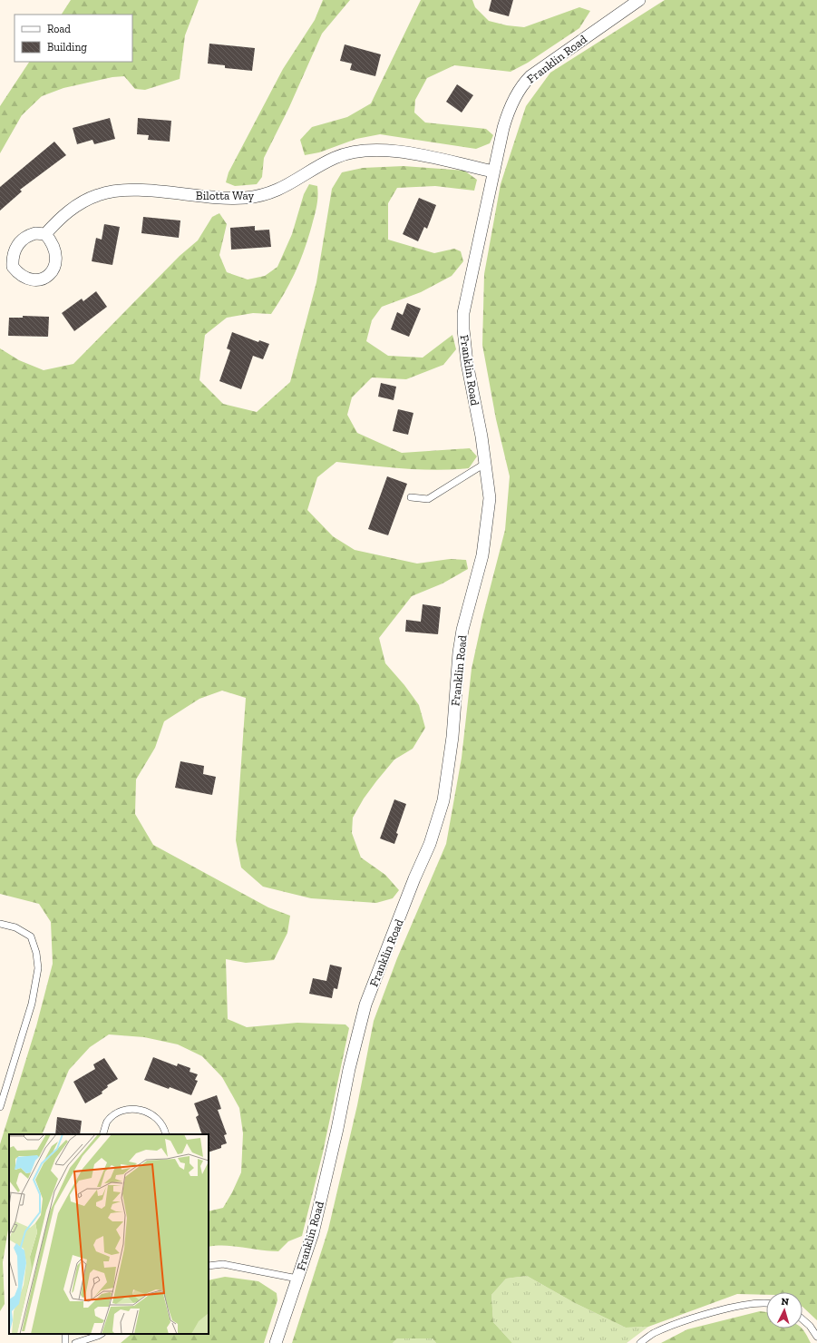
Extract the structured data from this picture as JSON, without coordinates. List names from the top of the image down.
{
  "streets": {
    "street": ["Franklin Road", "Bilotta Way"]
  },
  "crossings": [
    ["Franklin Road", "Bilotta Way"]
  ],
  "legend": ["Road", "Building"],
  "north": "top"
}
